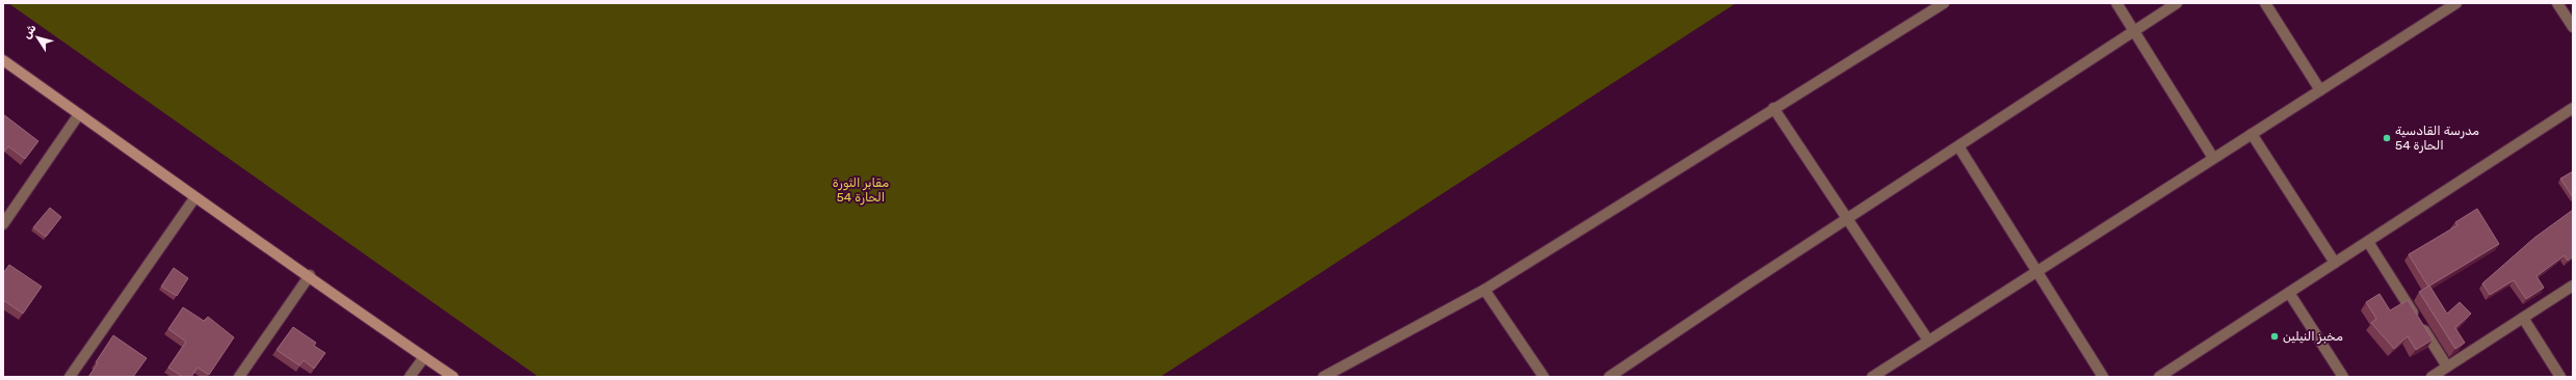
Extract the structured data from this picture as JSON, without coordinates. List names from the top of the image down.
{
  "parks": ["مقابر الثورة الحارة 54"],
  "places": ["مدرسة القادسية الحارة 54", "مخبز النيلين"],
  "north": "top left"
}
